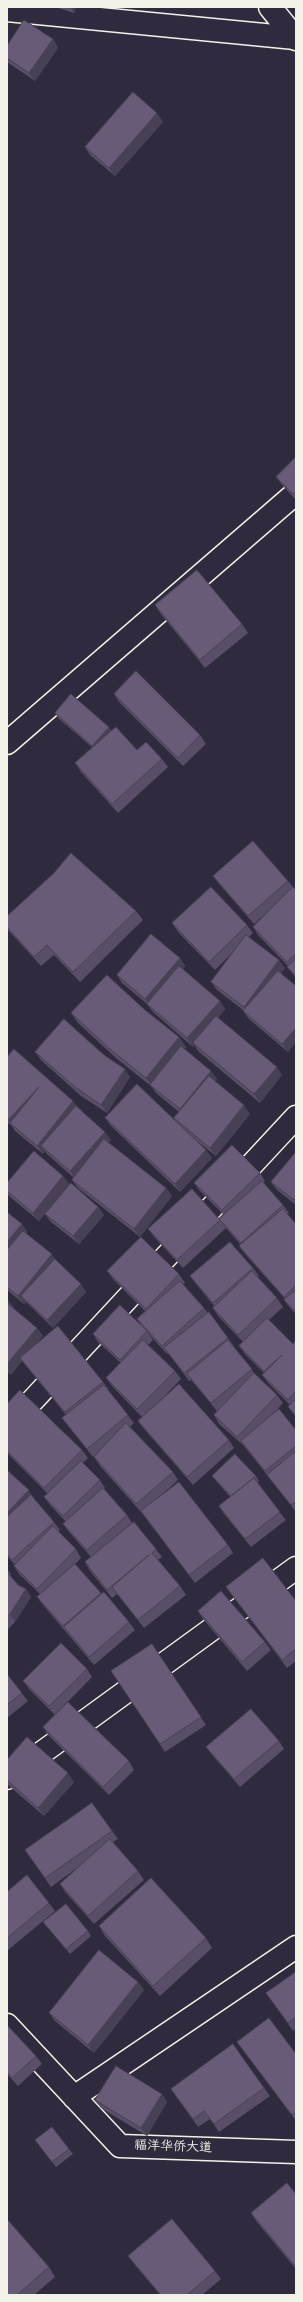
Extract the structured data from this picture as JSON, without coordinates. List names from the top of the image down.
{
  "streets": {
    "street": ["福洋华侨大道"]
  }
}
